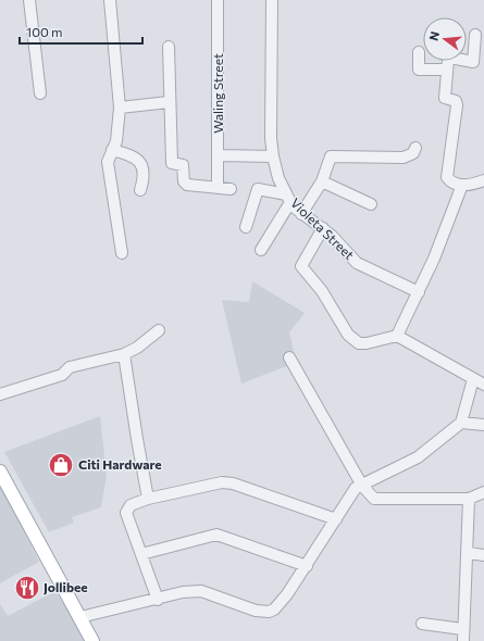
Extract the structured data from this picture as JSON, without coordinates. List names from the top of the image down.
{
  "streets": {
    "street": ["Waling Street", "Violeta Street"]
  },
  "places": {
    "shop": ["Citi Hardware"],
    "restaurant": ["Jollibee"]
  },
  "scale_bar": "100 m",
  "north": "left"
}
